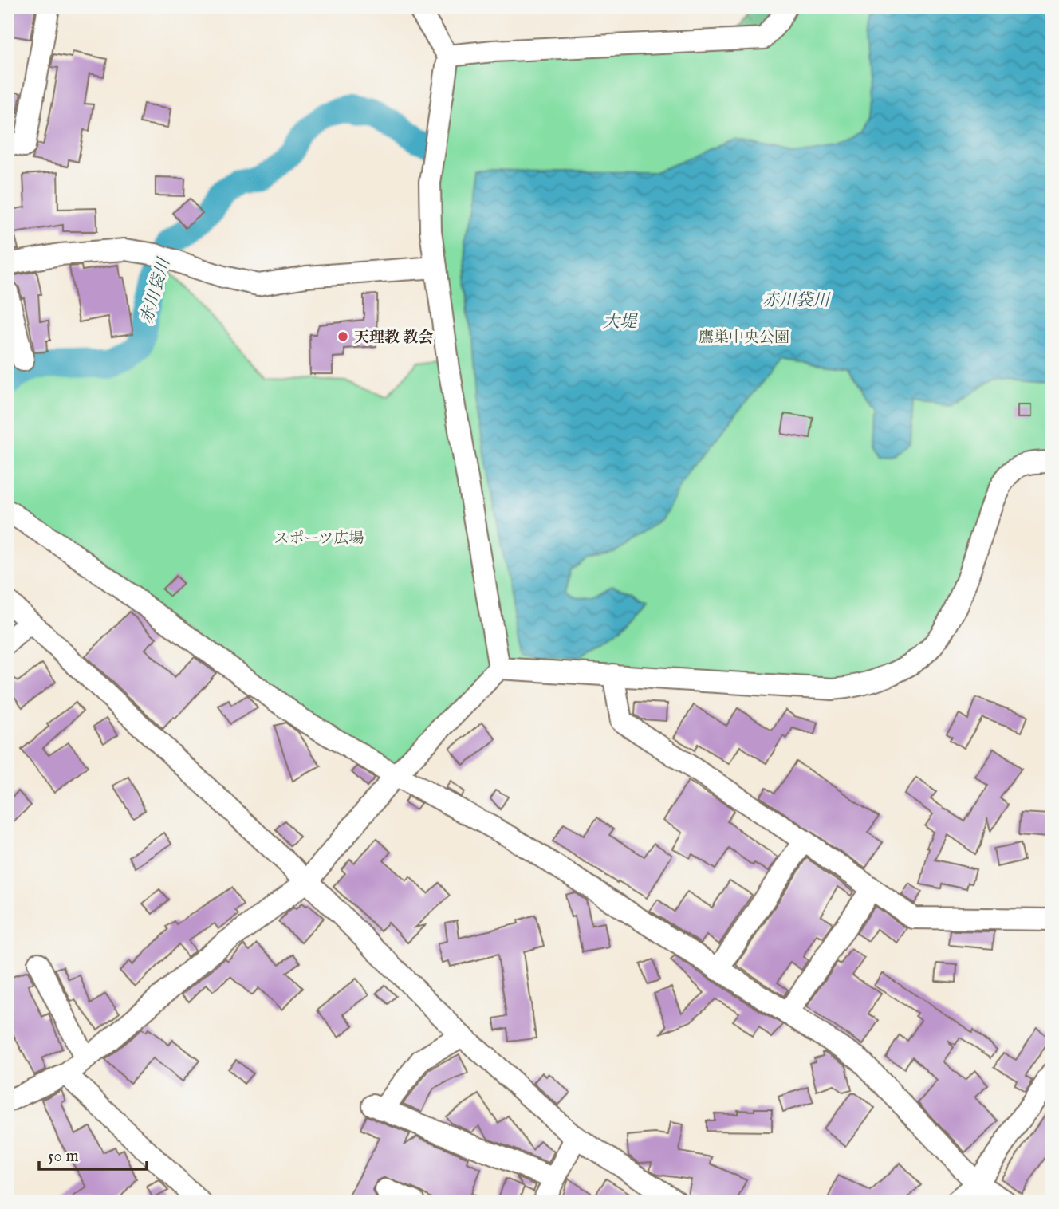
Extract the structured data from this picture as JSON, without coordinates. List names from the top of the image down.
{
  "water": ["赤川袋川", "大堤"],
  "parks": ["鷹巣中央公園", "スポーツ広場"],
  "places": ["天理教 教会"],
  "scale_bar": "50 m"
}
